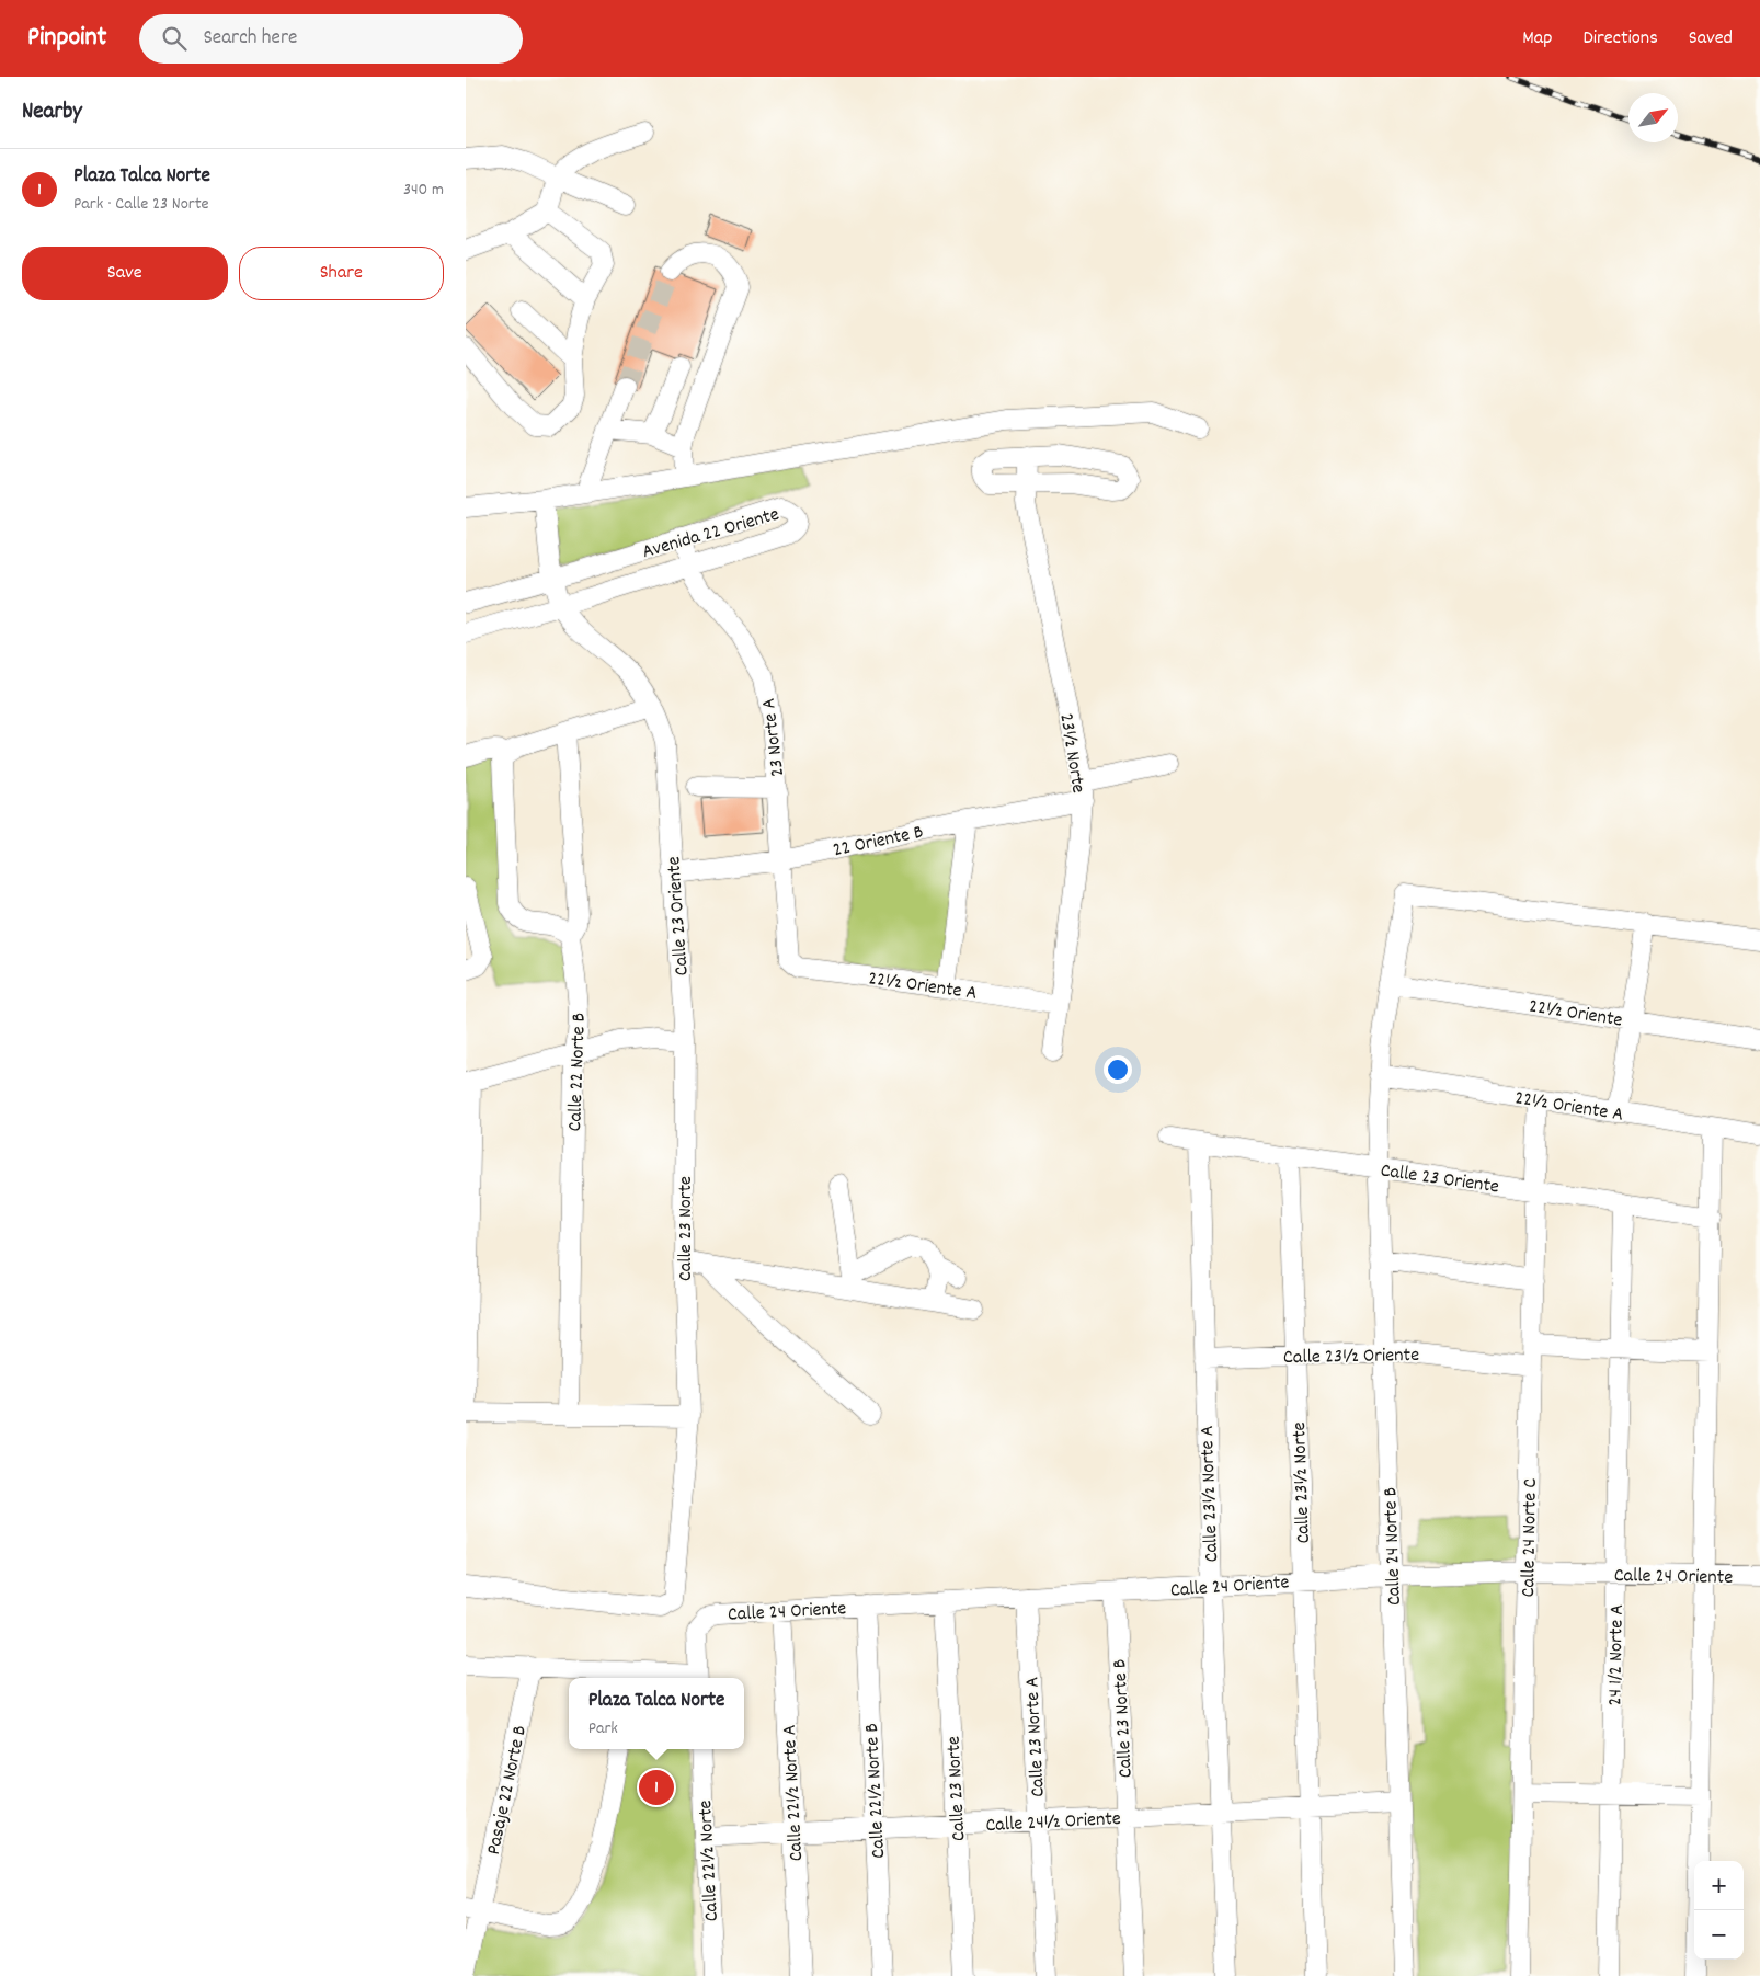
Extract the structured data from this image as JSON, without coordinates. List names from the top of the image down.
{
  "streets": {
    "street": [
      "Avenida 22 Oriente",
      "23 Norte A",
      "23½ Norte",
      "22 Oriente B",
      "Calle 23 Oriente",
      "22½ Oriente A",
      "22½ Oriente",
      "Calle 22 Norte B",
      "Calle 23 Norte",
      "Calle 23½ Oriente",
      "Calle 23½ Norte",
      "Calle 23½ Norte A",
      "Calle 24 Norte C",
      "Calle 24 Norte B",
      "Calle 24 Oriente",
      "24 1/2 Norte A",
      "Calle 23 Norte B",
      "Calle 23 Norte A",
      "Pasaje 22 Norte B",
      "Calle 22½ Norte B",
      "Calle 22½ Norte A",
      "Calle 24½ Oriente",
      "Calle 22½ Norte"
    ]
  },
  "crossings": [
    ["Avenida 22 Oriente", "23 Norte A"],
    ["Avenida 22 Oriente", "Calle 23 Oriente"],
    ["23 Norte A", "22 Oriente B"],
    ["23 Norte A", "22½ Oriente A"],
    ["23½ Norte", "22 Oriente B"],
    ["23½ Norte", "22½ Oriente A"],
    ["22 Oriente B", "Calle 23 Oriente"],
    ["Calle 23 Oriente", "Calle 23 Norte"],
    ["Calle 23 Oriente", "Calle 23½ Norte"],
    ["Calle 23 Oriente", "Calle 23½ Norte A"],
    ["Calle 23 Oriente", "Calle 24 Norte C"],
    ["Calle 23 Oriente", "Calle 24 Norte B"],
    ["Calle 23 Oriente", "24 1/2 Norte A"],
    ["22½ Oriente A", "Calle 24 Norte C"],
    ["22½ Oriente A", "Calle 24 Norte B"],
    ["22½ Oriente", "Calle 24 Norte B"],
    ["Calle 23 Norte", "Calle 24 Oriente"],
    ["Calle 23 Norte", "Calle 24½ Oriente"],
    ["Calle 23½ Oriente", "Calle 23½ Norte"],
    ["Calle 23½ Oriente", "Calle 23½ Norte A"],
    ["Calle 23½ Oriente", "Calle 24 Norte C"],
    ["Calle 23½ Oriente", "Calle 24 Norte B"],
    ["Calle 23½ Norte", "Calle 24 Oriente"],
    ["Calle 23½ Norte", "Calle 24½ Oriente"],
    ["Calle 23½ Norte A", "Calle 24 Oriente"],
    ["Calle 23½ Norte A", "Calle 24½ Oriente"],
    ["Calle 24 Norte C", "Calle 24 Oriente"],
    ["Calle 24 Norte B", "Calle 24 Oriente"],
    ["Calle 24 Norte B", "Calle 24½ Oriente"],
    ["Calle 24 Oriente", "24 1/2 Norte A"],
    ["Calle 24 Oriente", "Calle 23 Norte B"],
    ["Calle 24 Oriente", "Calle 23 Norte A"],
    ["Calle 24 Oriente", "Calle 22½ Norte B"],
    ["Calle 24 Oriente", "Calle 22½ Norte A"],
    ["Calle 23 Norte B", "Calle 24½ Oriente"],
    ["Calle 23 Norte A", "Calle 24½ Oriente"],
    ["Calle 22½ Norte B", "Calle 24½ Oriente"],
    ["Calle 22½ Norte A", "Calle 24½ Oriente"],
    ["Calle 24½ Oriente", "Calle 22½ Norte"]
  ],
  "north": "top right",
  "page": {
    "header": "Pinpoint",
    "search": "Search here",
    "nav": ["Map", "Directions", "Saved"],
    "heading": "Nearby",
    "list": [
      {
        "mark": "1",
        "name": "Plaza Talca Norte",
        "note": "Park · Calle 23 Norte",
        "value": "340 m"
      }
    ],
    "buttons": ["Save", "Share"],
    "popup": ["Plaza Talca Norte", "Park"],
    "pins": "1",
    "map_buttons": ["+", "−"]
  }
}
